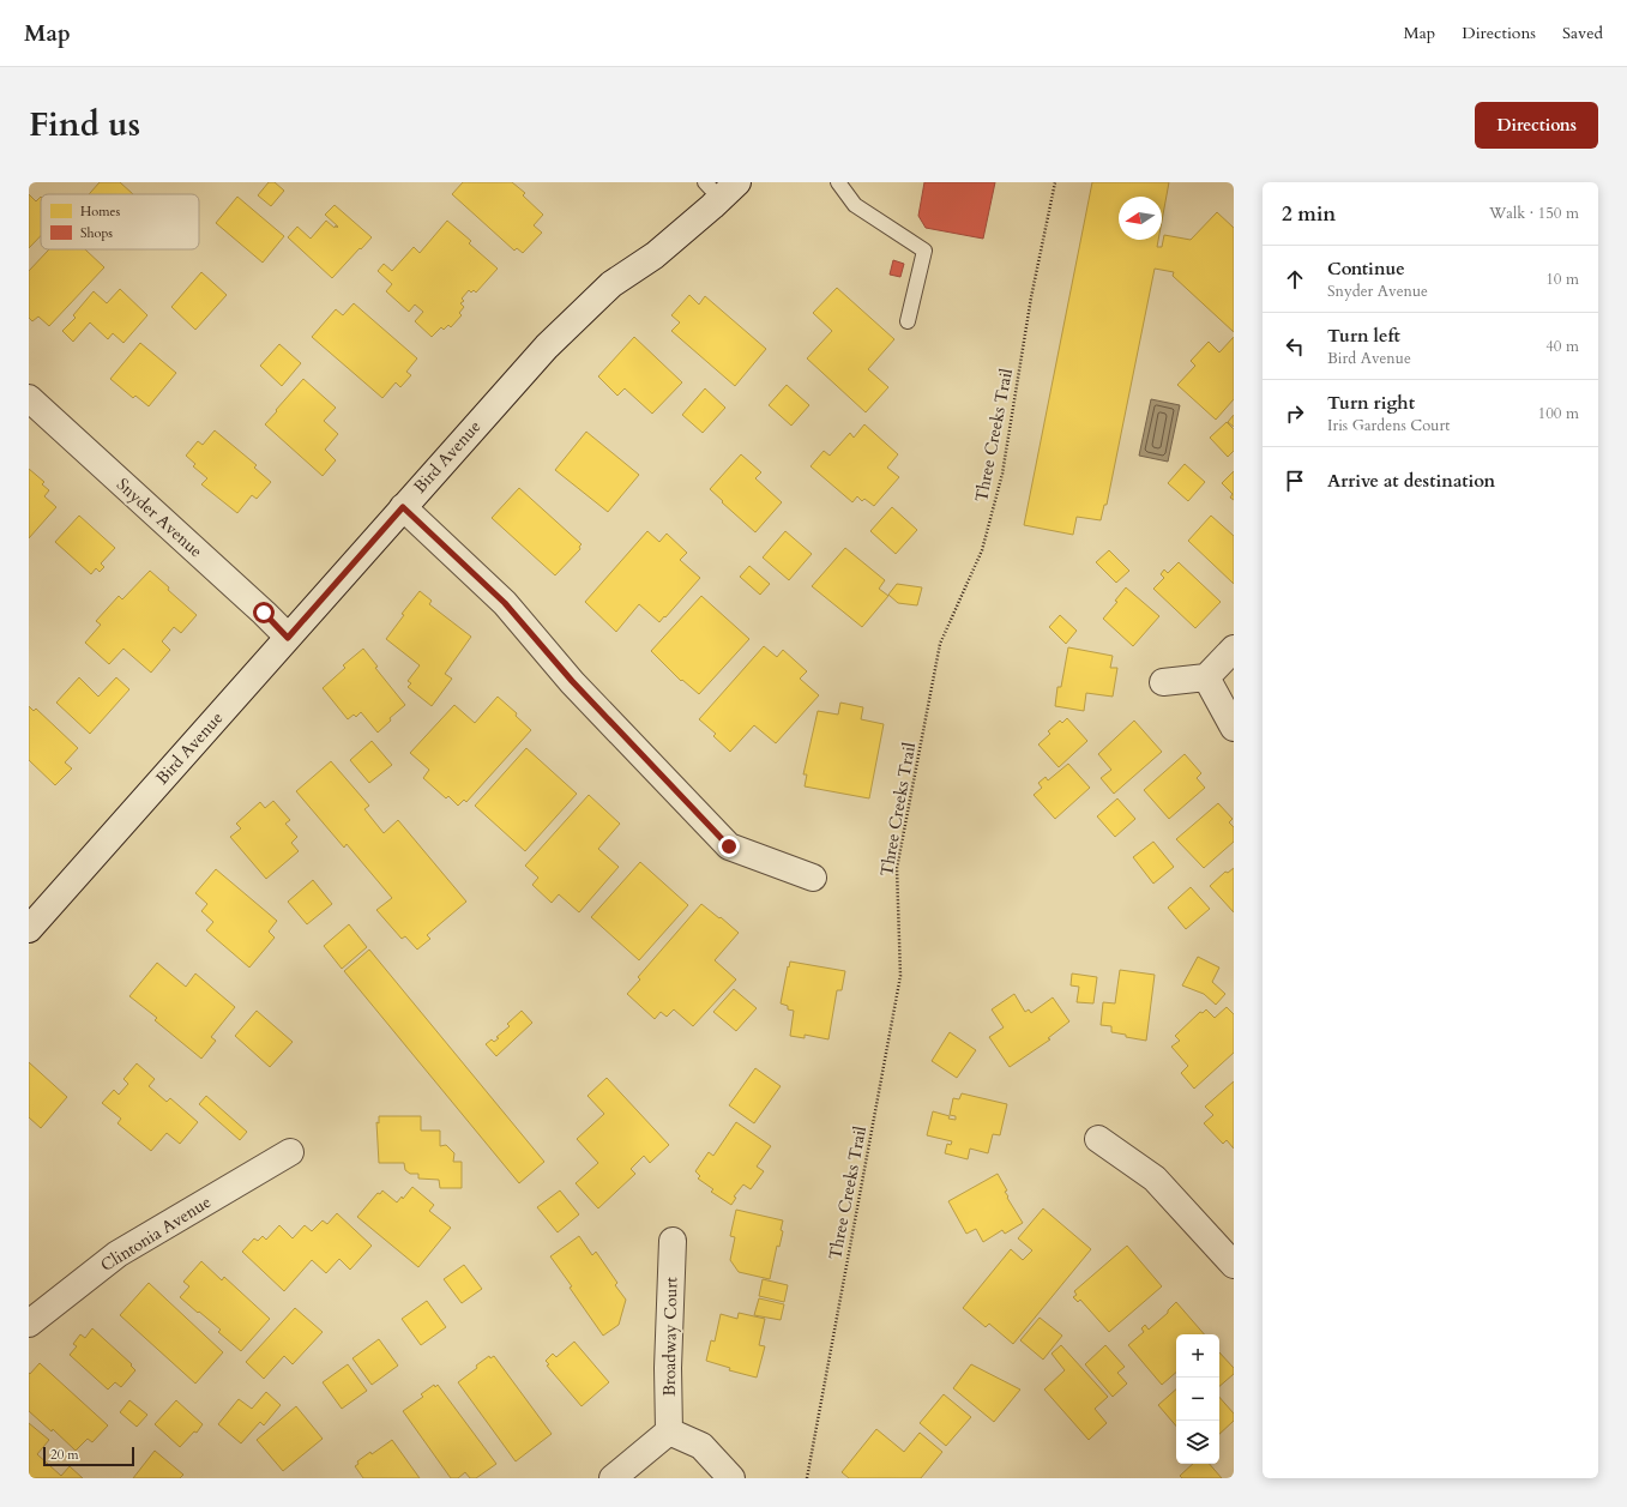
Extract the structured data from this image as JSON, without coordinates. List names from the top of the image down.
{
  "streets": {
    "street": [
      "Bird Avenue",
      "Snyder Avenue",
      "Clintonia Avenue",
      "Broadway Court"
    ],
    "path": ["Three Creeks Trail"]
  },
  "crossings": [
    ["Bird Avenue", "Snyder Avenue"]
  ],
  "legend": ["Homes", "Shops"],
  "scale_bar": "20 m",
  "north": "left",
  "page": {
    "header": "Map",
    "nav": ["Map", "Directions", "Saved"],
    "title": "Find us",
    "buttons": "Directions",
    "heading": ["2 min", "Walk · 150 m"],
    "list": [
      ["Continue", "Snyder Avenue", "10 m"],
      ["Turn left", "Bird Avenue", "40 m"],
      ["Turn right", "Iris Gardens Court", "100 m"],
      "Arrive at destination"
    ],
    "map_buttons": ["+", "−"],
    "scale": "20 m"
  }
}
